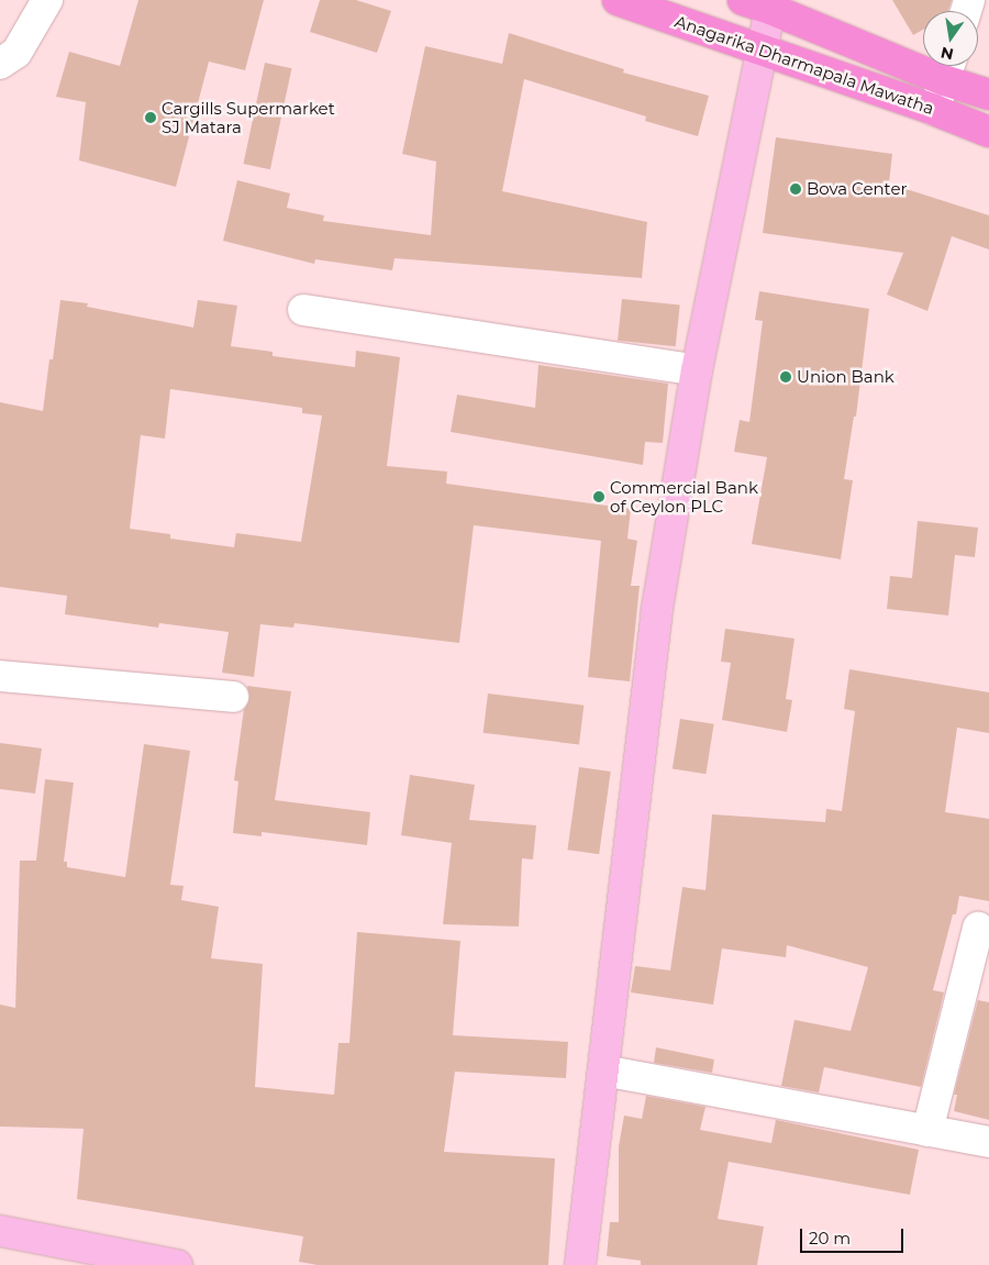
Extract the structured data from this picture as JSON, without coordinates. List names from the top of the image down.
{
  "streets": {
    "highway": ["Anagarika Dharmapala Mawatha"]
  },
  "places": [
    "Cargills Supermarket SJ Matara",
    "Bova Center",
    "Union Bank",
    "Commercial Bank of Ceylon PLC"
  ],
  "scale_bar": "20 m",
  "north": "bottom"
}
